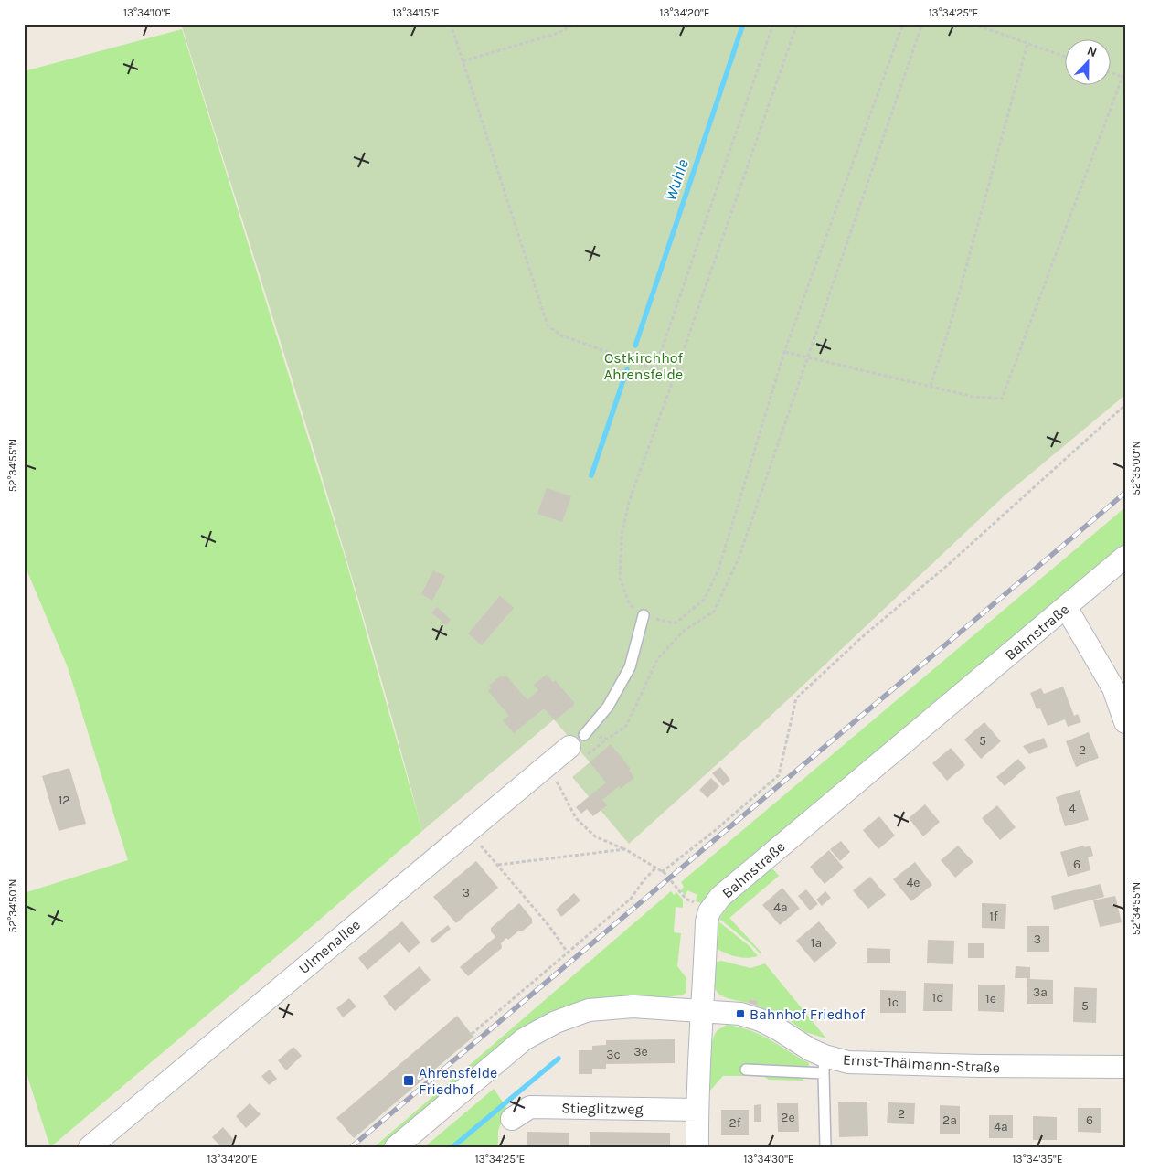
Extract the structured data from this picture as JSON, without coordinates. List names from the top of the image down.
{
  "streets": {
    "street": [
      "Bahnstraße",
      "Ulmenallee",
      "Ernst-Thälmann-Straße",
      "Stieglitzweg"
    ]
  },
  "crossings": [
    ["Bahnstraße", "Ernst-Thälmann-Straße"],
    ["Bahnstraße", "Stieglitzweg"]
  ],
  "water": ["Wuhle"],
  "parks": ["Ostkirchhof Ahrensfelde"],
  "places": {
    "transit": ["Bahnhof Friedhof", "Ahrensfelde Friedhof"]
  },
  "house_numbers": [
    "5",
    "2",
    "12",
    "4",
    "6",
    "4e",
    "3",
    "4a",
    "1f",
    "3",
    "1a",
    "3a",
    "1d",
    "1e",
    "1c",
    "5",
    "3e",
    "3c",
    "2",
    "2e",
    "2a",
    "6",
    "2f",
    "4a"
  ],
  "north": "top",
  "coordinates": [
    "13°34'10\"E",
    "13°34'15\"E",
    "13°34'20\"E",
    "13°34'25\"E",
    "52°34'55\"N",
    "52°35'00\"N",
    "52°34'50\"N",
    "13°34'30\"E",
    "13°34'35\"E"
  ]
}
